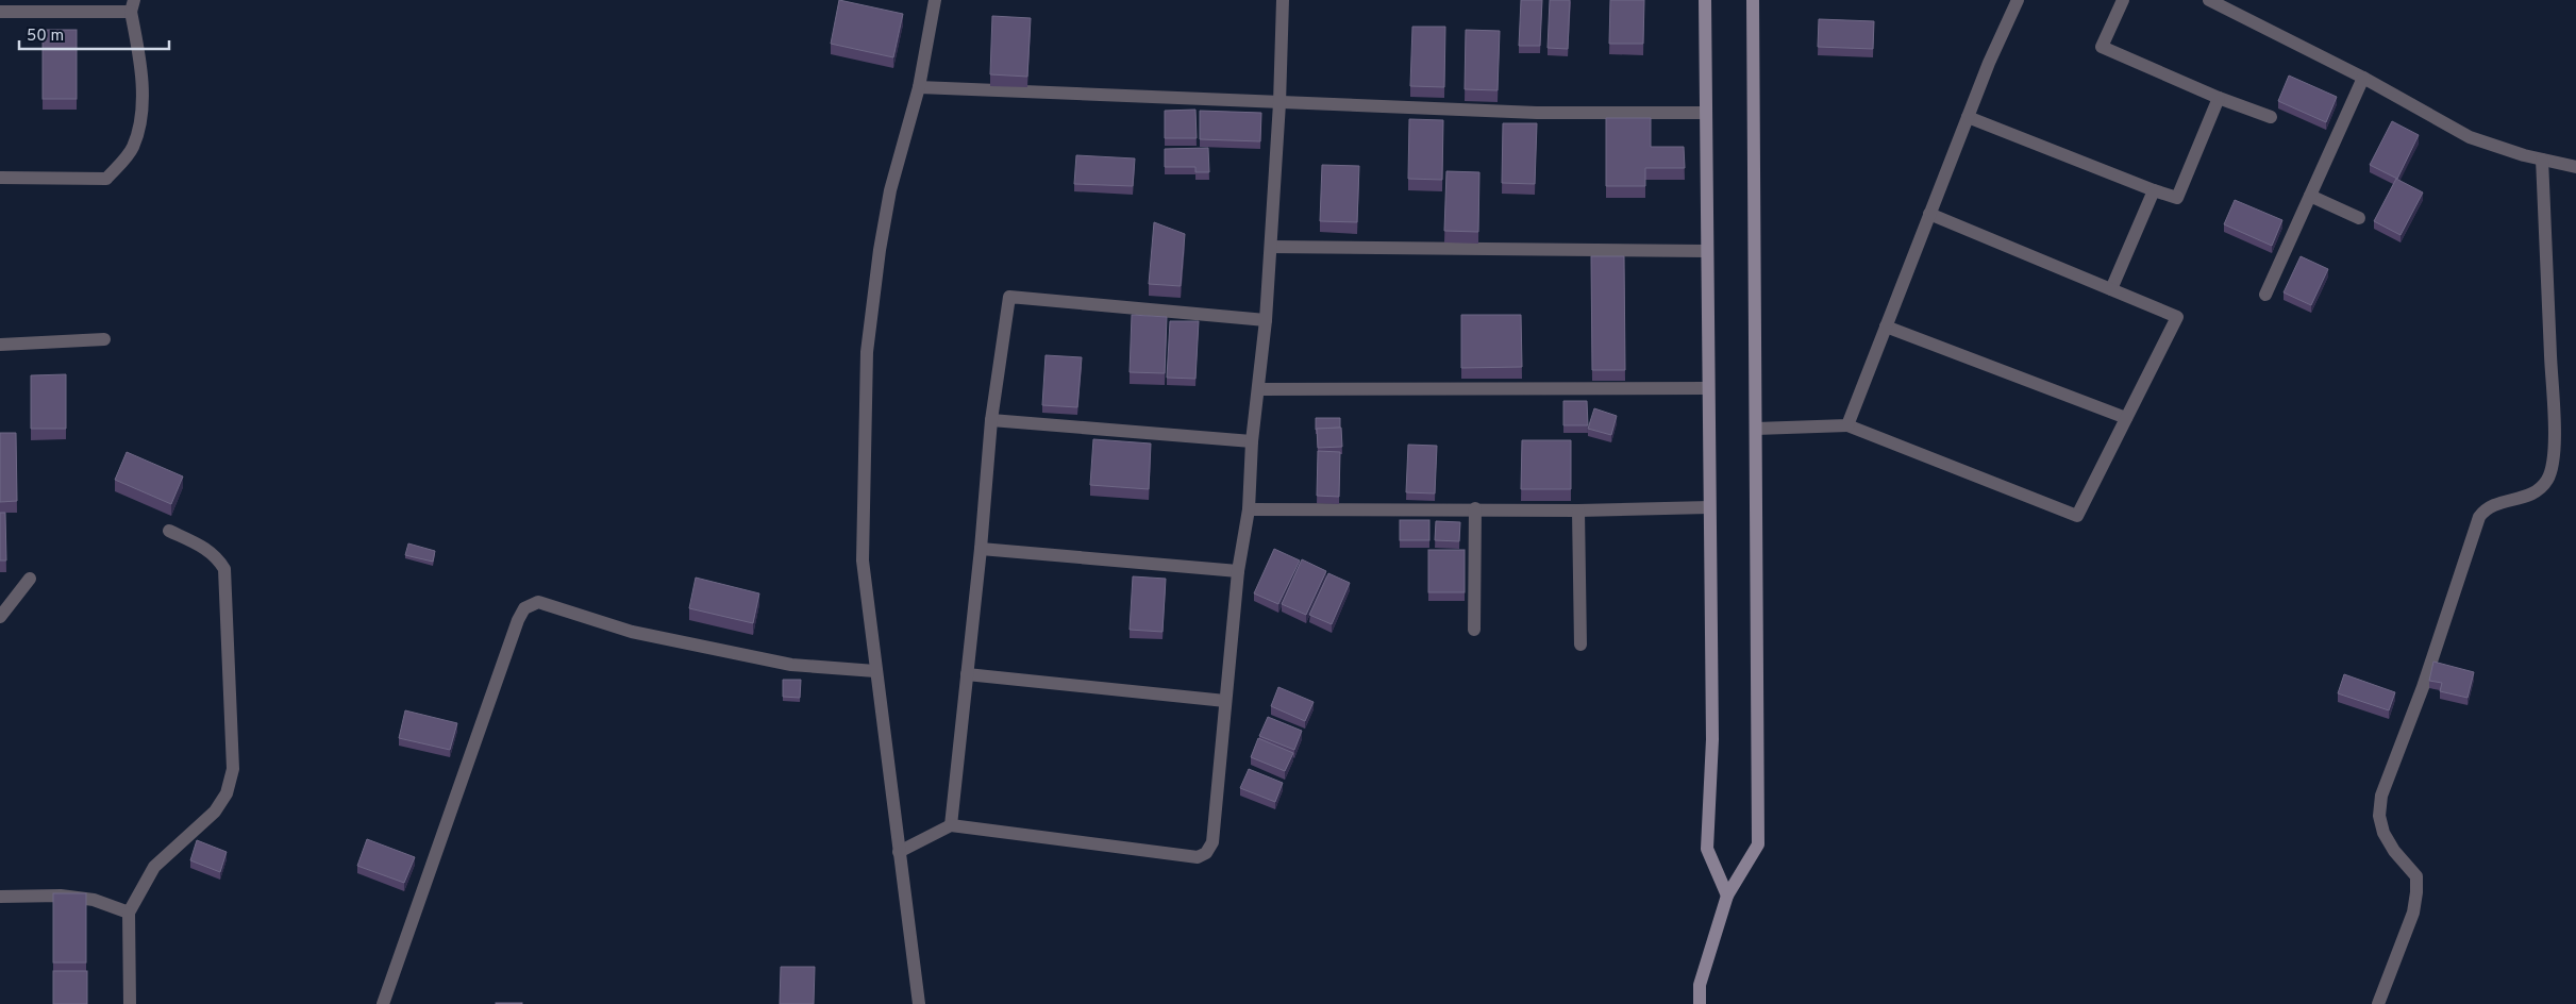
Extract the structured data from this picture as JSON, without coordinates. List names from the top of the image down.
{
  "scale_bar": "50 m"
}
